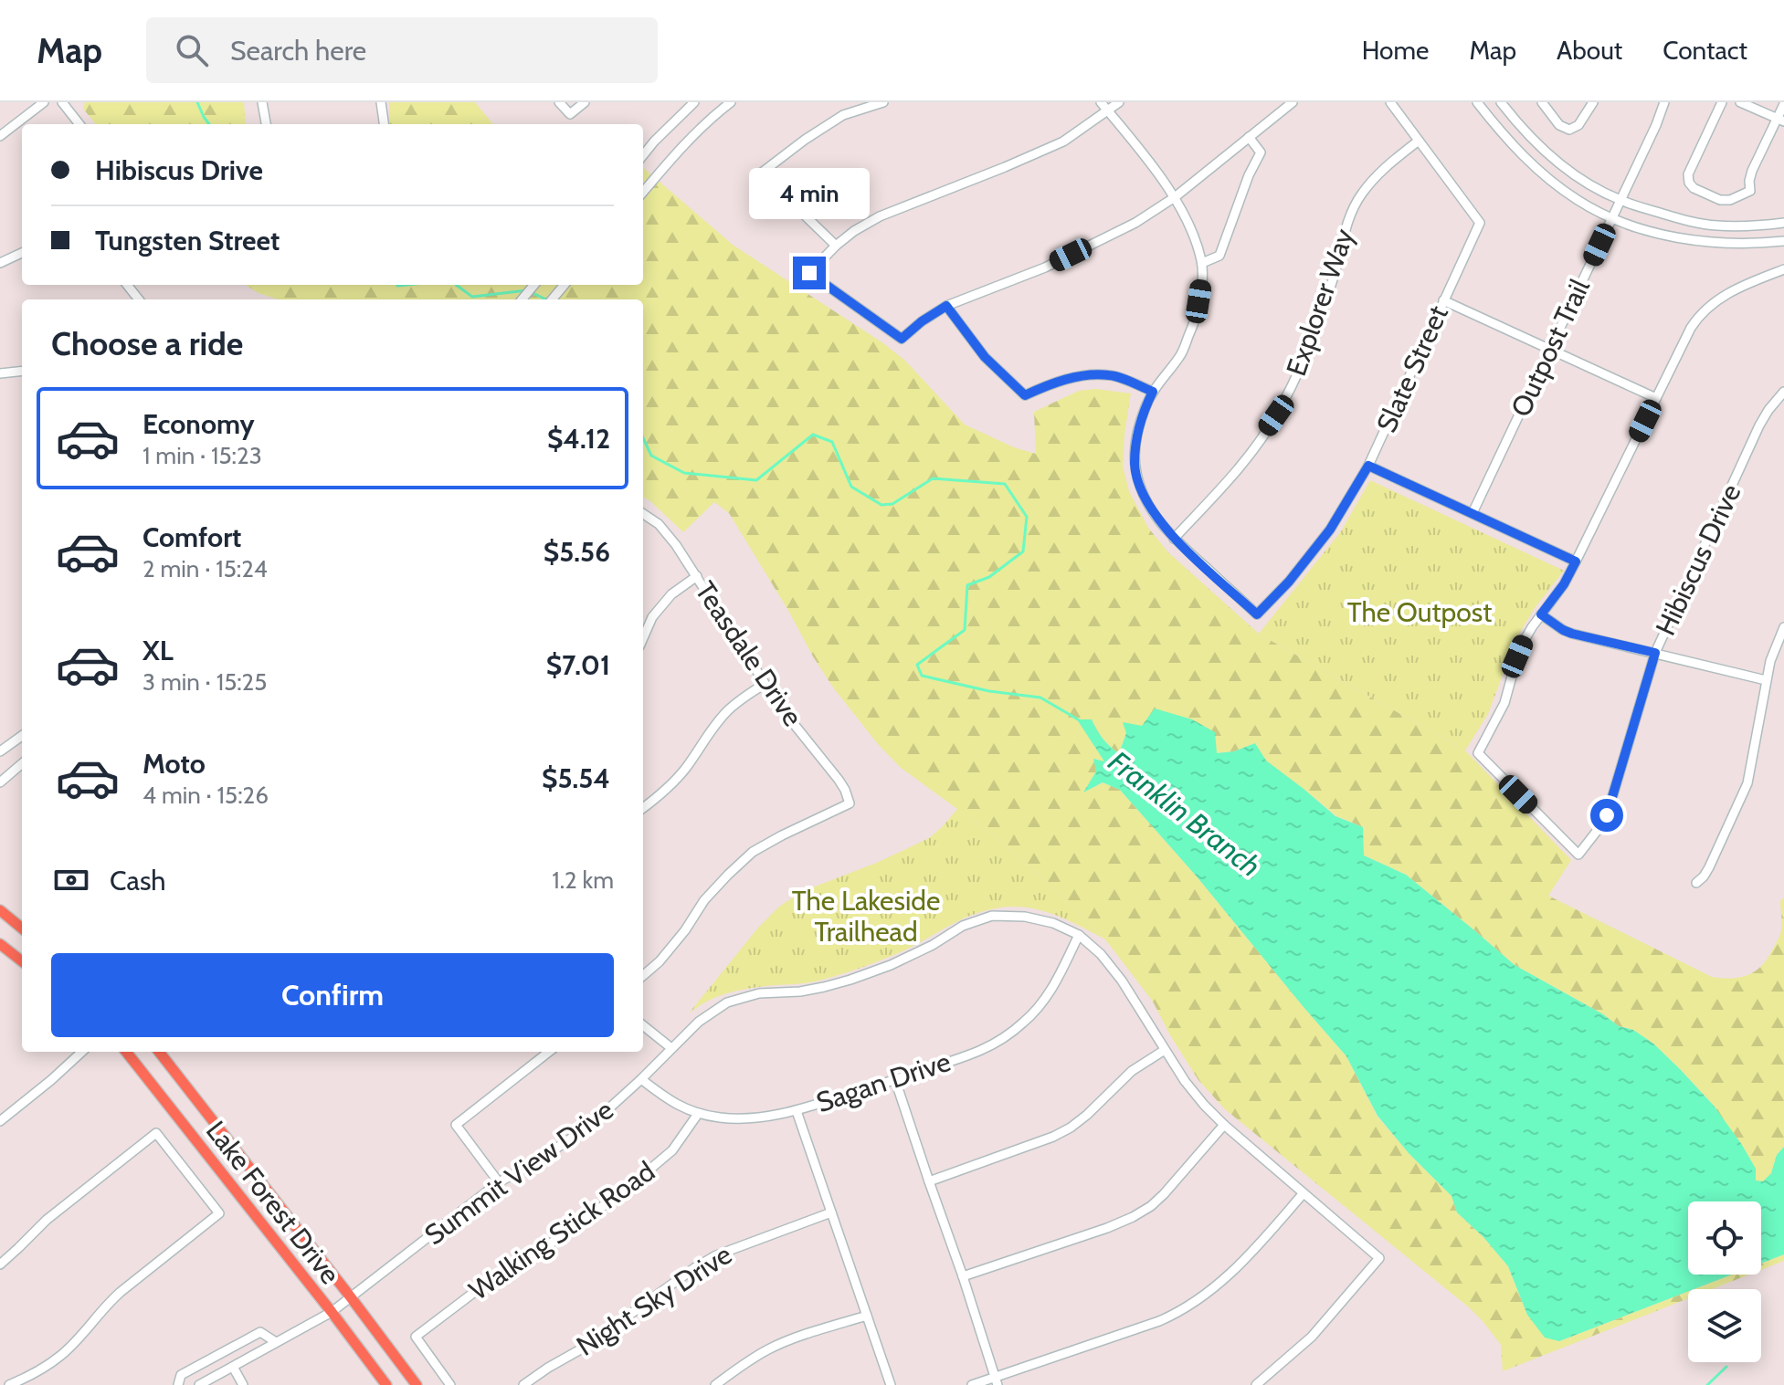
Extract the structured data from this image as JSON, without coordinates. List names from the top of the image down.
{
  "streets": {
    "main road": ["Lake Forest Drive"],
    "street": [
      "Explorer Way",
      "Outpost Trail",
      "Slate Street",
      "Hibiscus Drive",
      "Teasdale Drive",
      "Sagan Drive",
      "Summit View Drive",
      "Walking Stick Road",
      "Night Sky Drive"
    ]
  },
  "crossings": [
    ["Explorer Way", "Slate Street"],
    ["Sagan Drive", "Summit View Drive"],
    ["Sagan Drive", "Walking Stick Road"],
    ["Summit View Drive", "Lake Forest Drive"]
  ],
  "water": ["Franklin Branch"],
  "parks": ["The Outpost", "The Lakeside Trailhead"],
  "page": {
    "header": "Map",
    "search": "Search here",
    "nav": [
      "Home",
      "Map",
      "About",
      "Contact"
    ],
    "banner": ["Hibiscus Drive", "Tungsten Street"],
    "bubble": "4 min",
    "heading": "Choose a ride",
    "list": [
      {
        "name": "Economy",
        "note": "1 min · 15:23",
        "value": "$4.12"
      },
      {
        "name": "Comfort",
        "note": "2 min · 15:24",
        "value": "$5.56"
      },
      {
        "name": "XL",
        "note": "3 min · 15:25",
        "value": "$7.01"
      },
      {
        "name": "Moto",
        "note": "4 min · 15:26",
        "value": "$5.54"
      }
    ],
    "pay": ["Cash", "1.2 km"],
    "buttons": "Confirm"
  }
}
